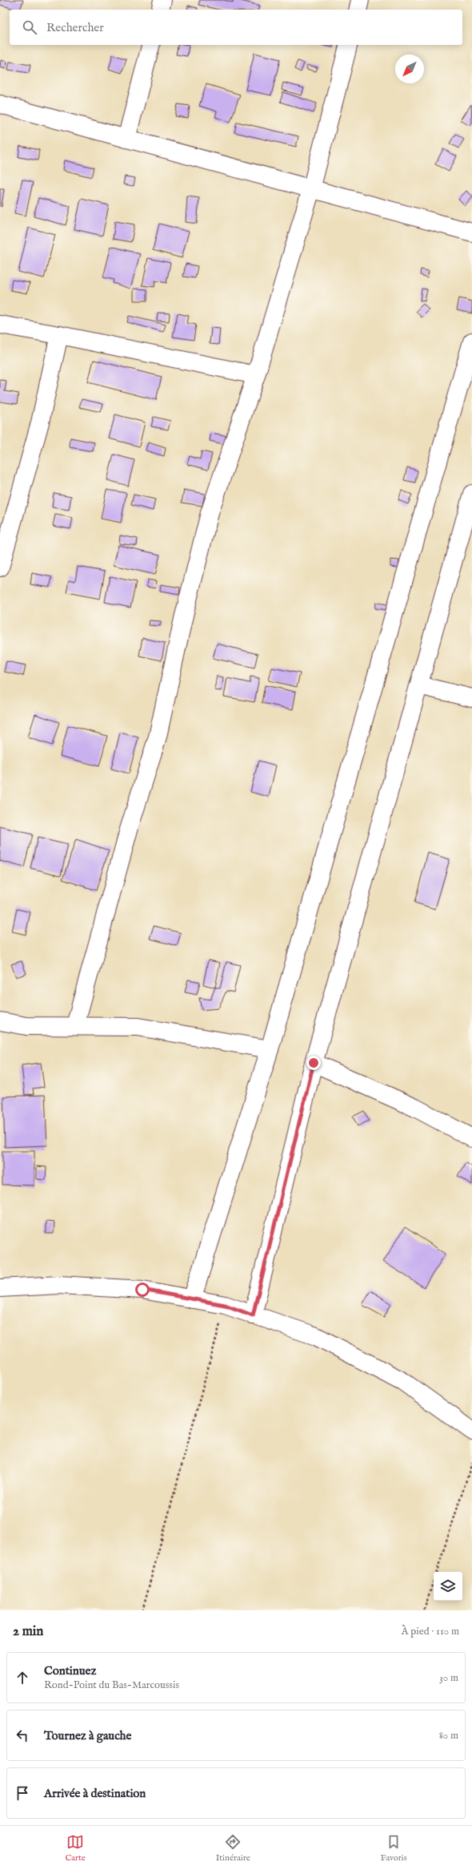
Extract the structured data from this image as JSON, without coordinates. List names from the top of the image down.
{
  "north": "bottom left",
  "page": {
    "search": "Rechercher",
    "heading": ["2 min", "À pied · 110 m"],
    "list": [
      ["Continuez", "Rond-Point du Bas-Marcoussis", "30 m"],
      ["Tournez à gauche", "80 m"],
      "Arrivée à destination"
    ],
    "nav": ["Carte", "Itinéraire", "Favoris"]
  }
}
